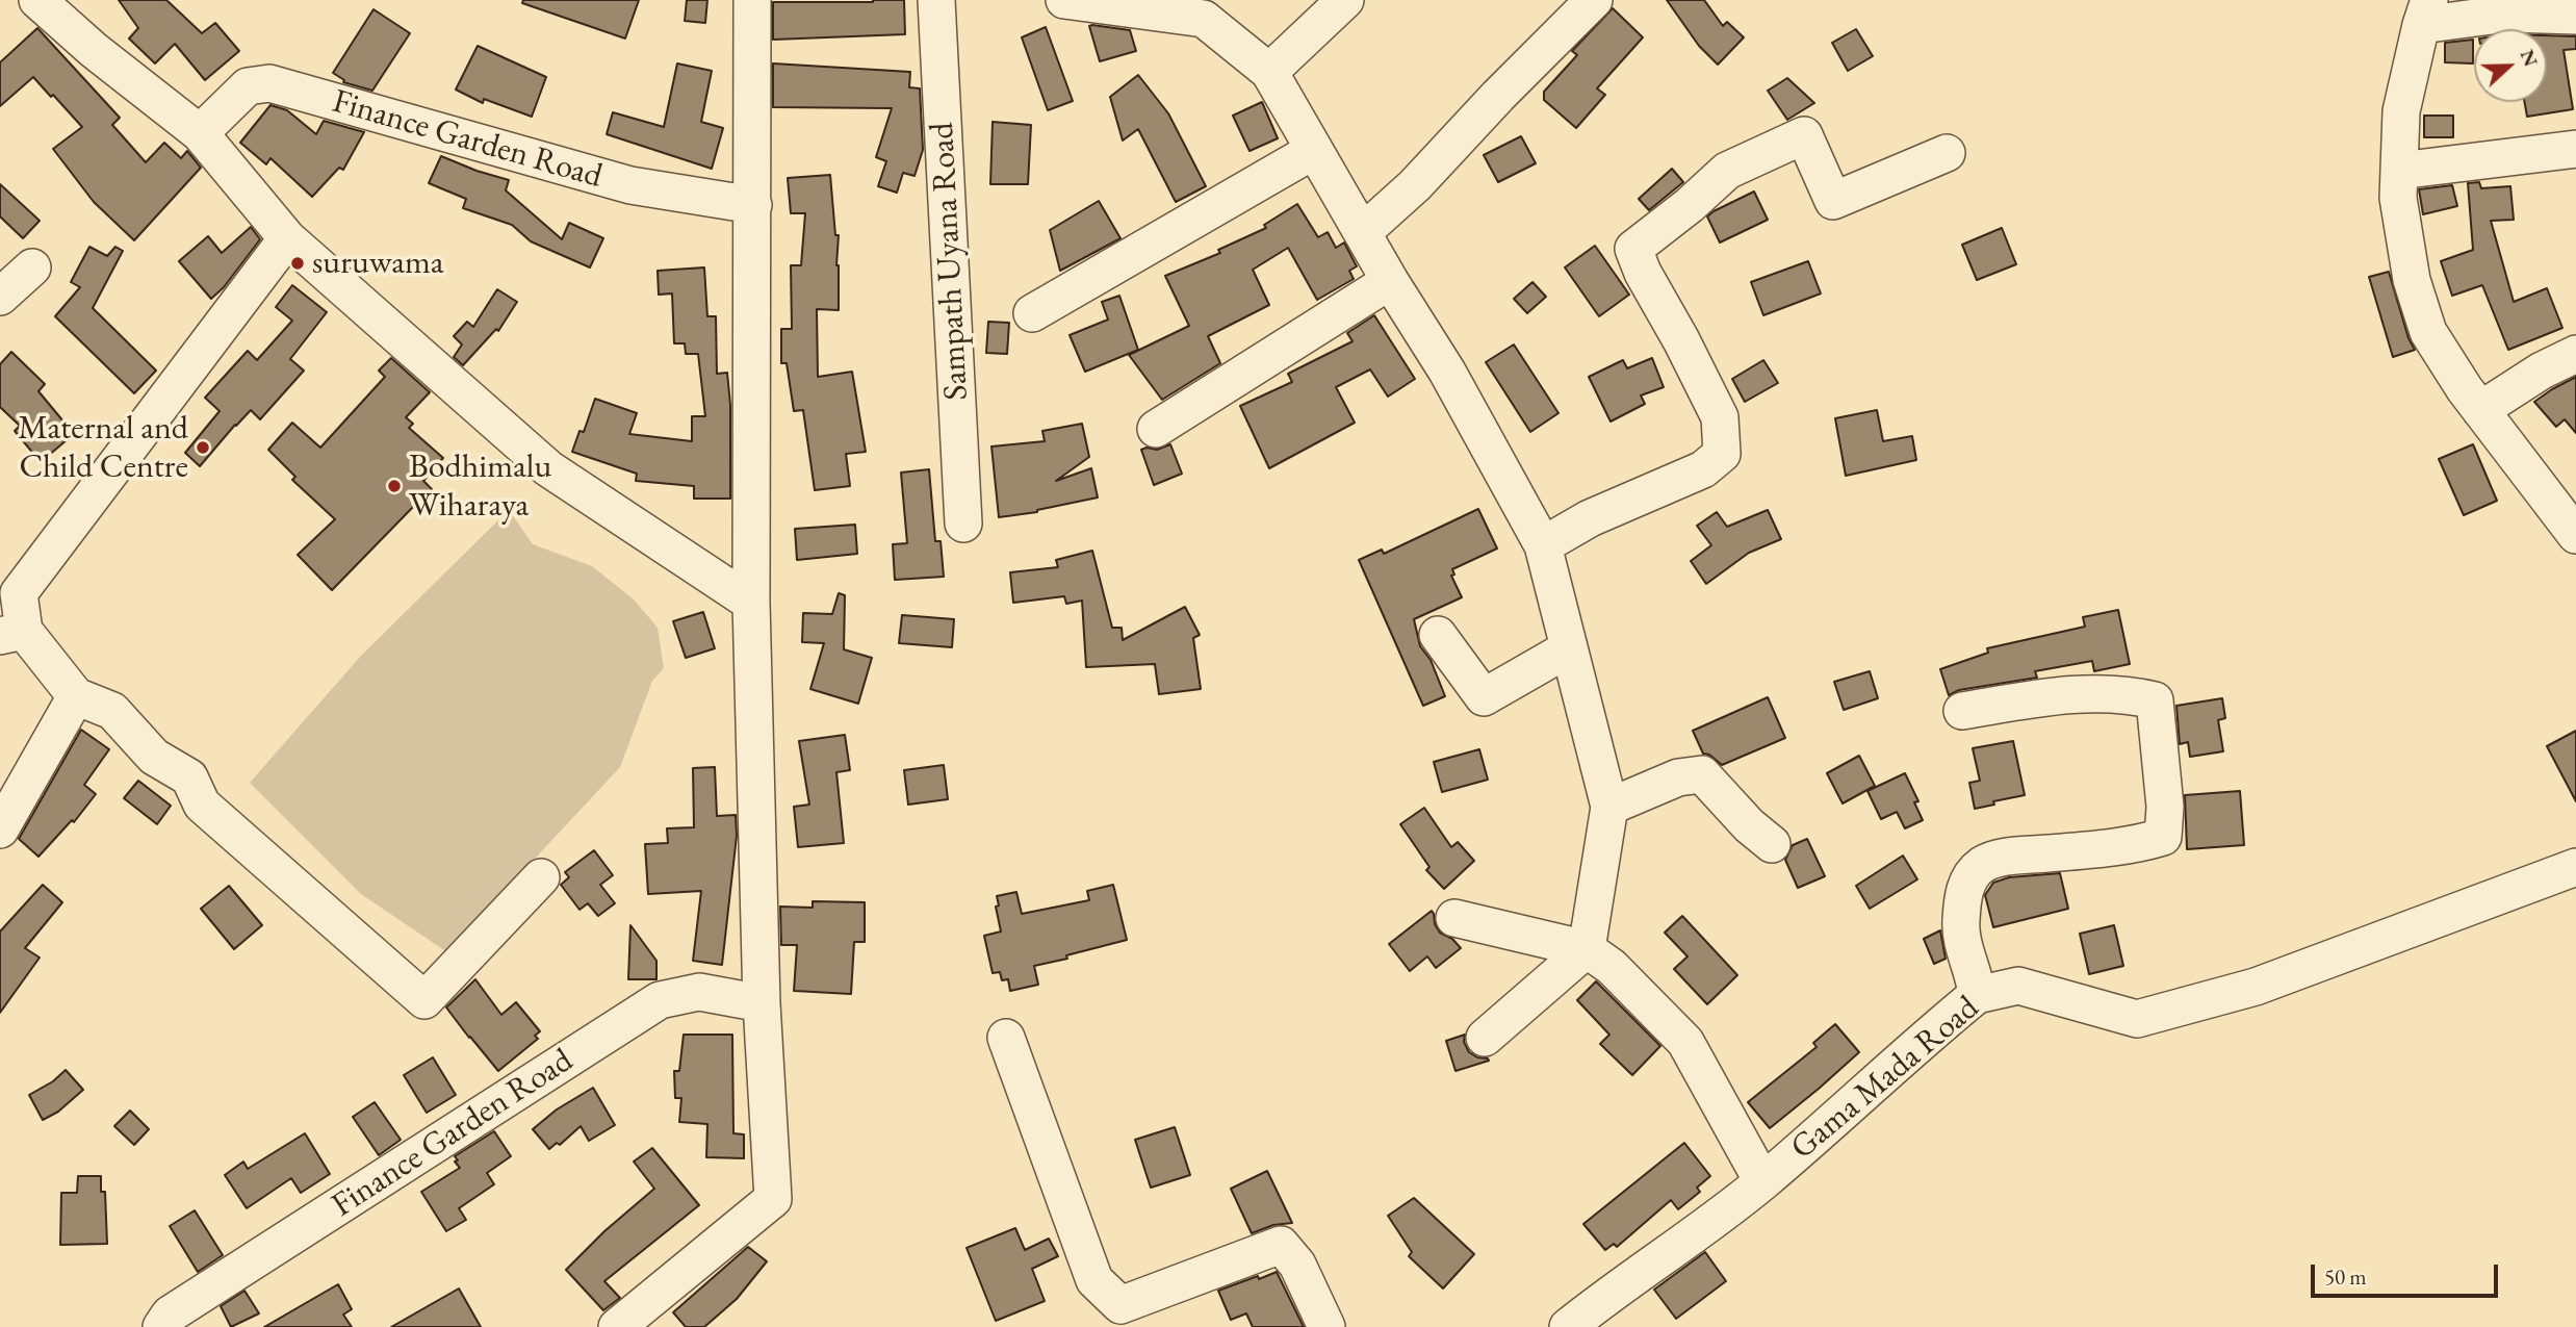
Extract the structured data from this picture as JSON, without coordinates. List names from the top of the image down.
{
  "streets": {
    "street": ["Finance Garden Road", "Sampath Uyana Road", "Gama Mada Road"]
  },
  "places": ["suruwama", "Maternal and Child Centre", "Bodhimalu Wiharaya"],
  "scale_bar": "50 m",
  "north": "right"
}
